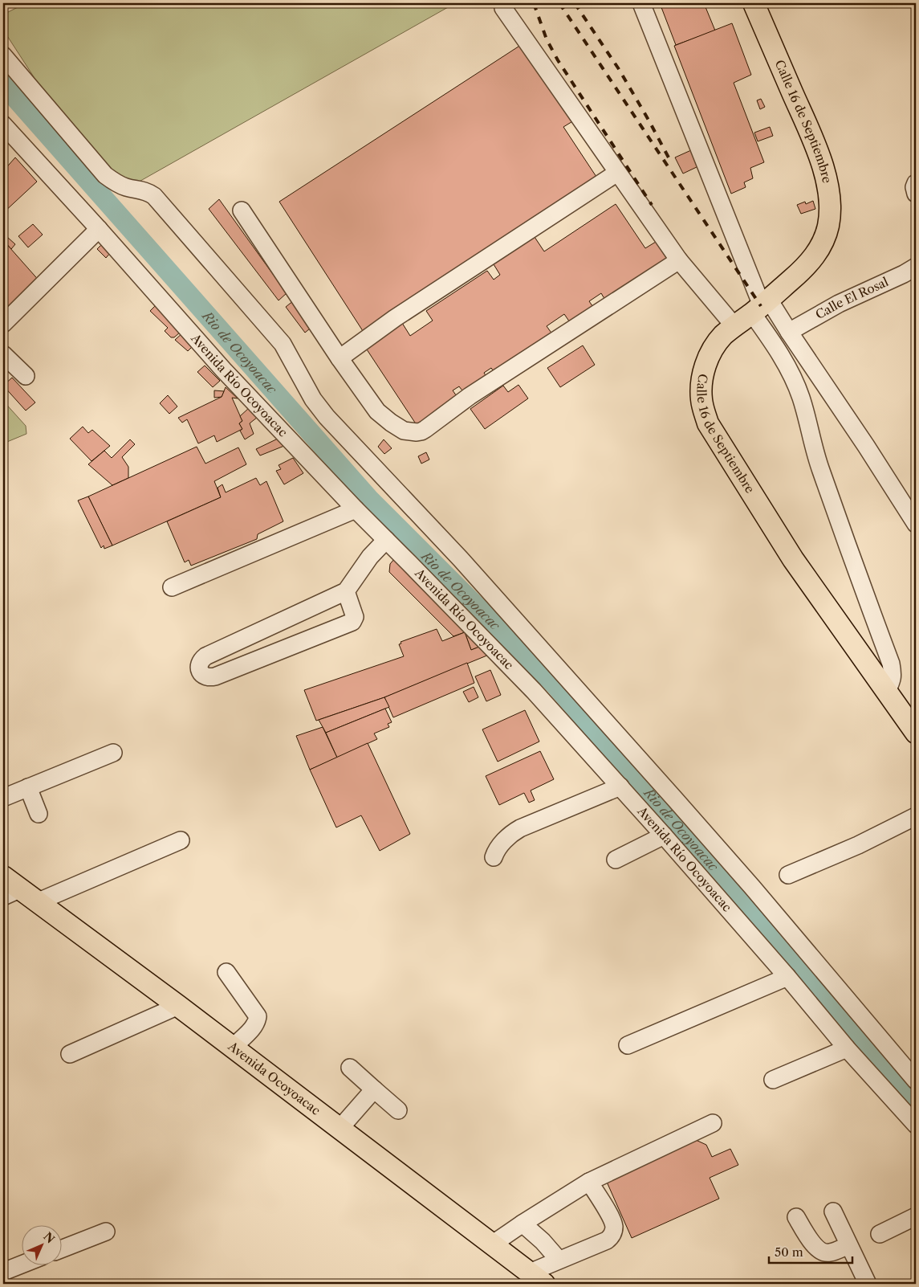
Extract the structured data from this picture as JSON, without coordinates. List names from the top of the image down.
{
  "streets": {
    "main road": ["Calle 16 de Septiembre", "Avenida Ocoyoacac"],
    "street": ["Calle El Rosal", "Avenida Río Ocoyoacac"]
  },
  "water": ["Rio de Ocoyoacac"],
  "scale_bar": "50 m",
  "north": "top right"
}
